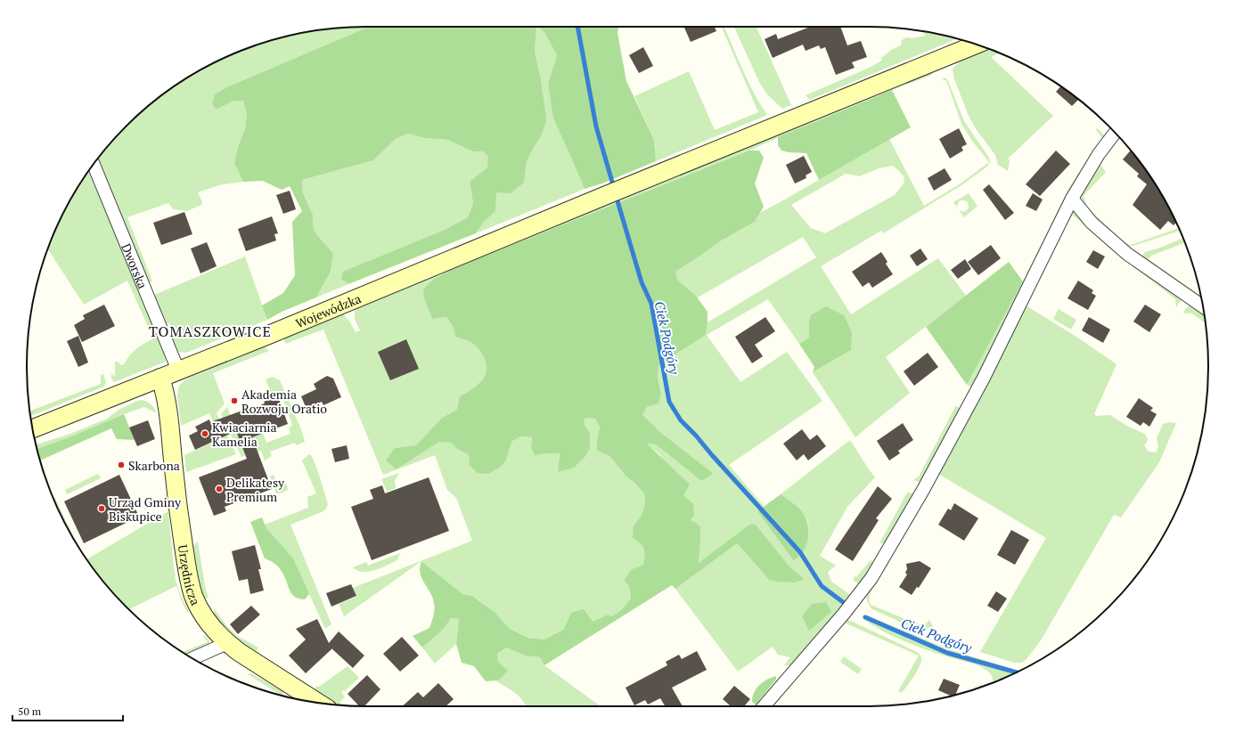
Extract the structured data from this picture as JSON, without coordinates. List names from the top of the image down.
{
  "streets": {
    "main road": ["Wojewódzka", "Urzędnicza"],
    "street": ["Dworska"]
  },
  "crossings": [
    ["Dworska", "Wojewódzka"],
    ["Wojewódzka", "Urzędnicza"]
  ],
  "districts": ["TOMASZKOWICE"],
  "water": ["Ciek Podgóry"],
  "places": [
    "Akademia Rozwoju Oratio",
    "Kwiaciarnia Kamelia",
    "Skarbona",
    "Delikatesy Premium",
    "Urząd Gminy Biskupice"
  ],
  "scale_bar": "50 m"
}
